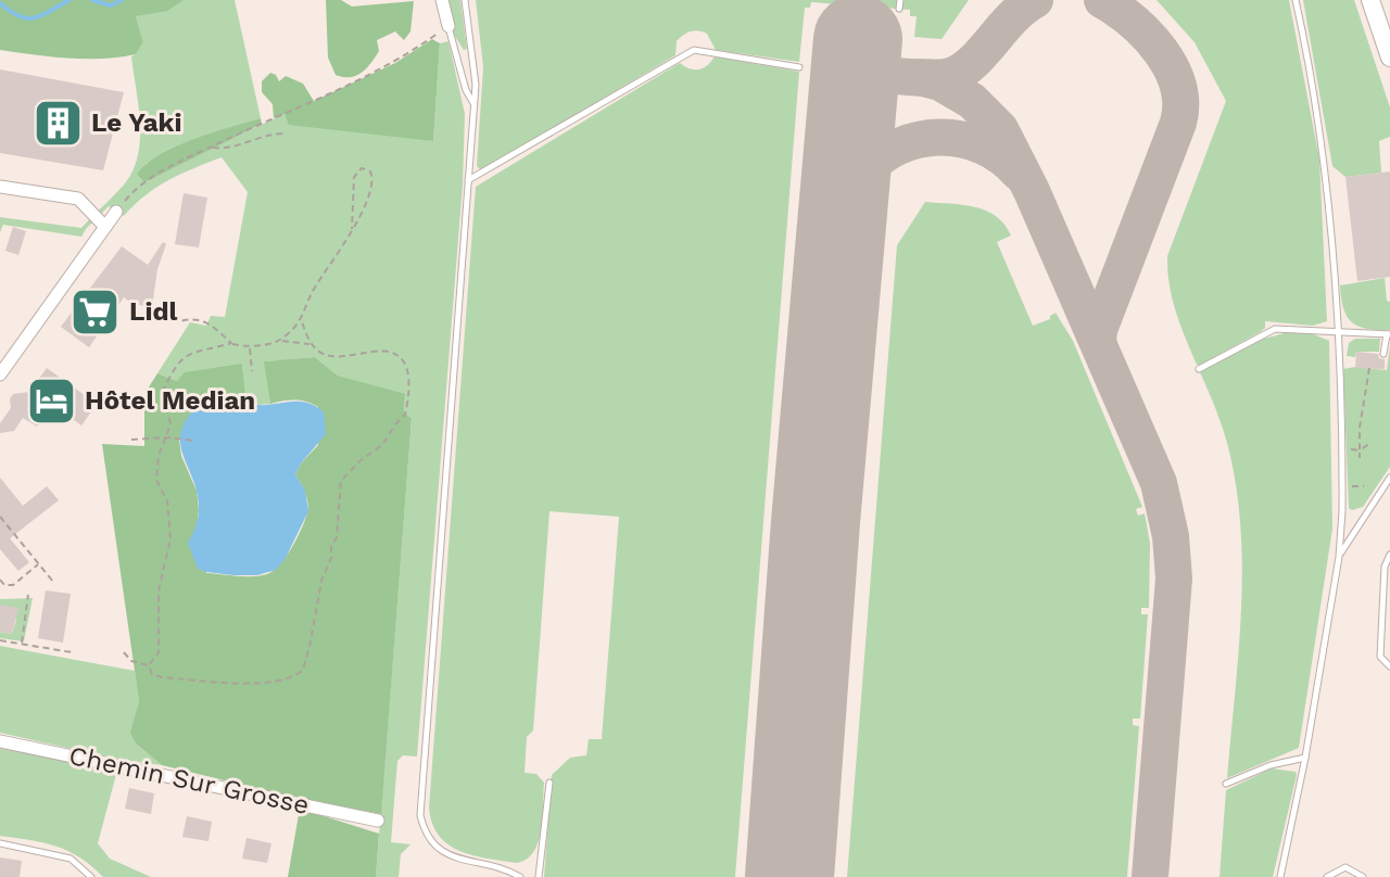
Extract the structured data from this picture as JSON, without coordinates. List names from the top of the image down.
{
  "streets": {
    "street": ["Chemin Sur Grosse"]
  },
  "places": {
    "building": ["Le Yaki"],
    "supermarket": ["Lidl"],
    "hotel": ["Hôtel Median"]
  }
}
